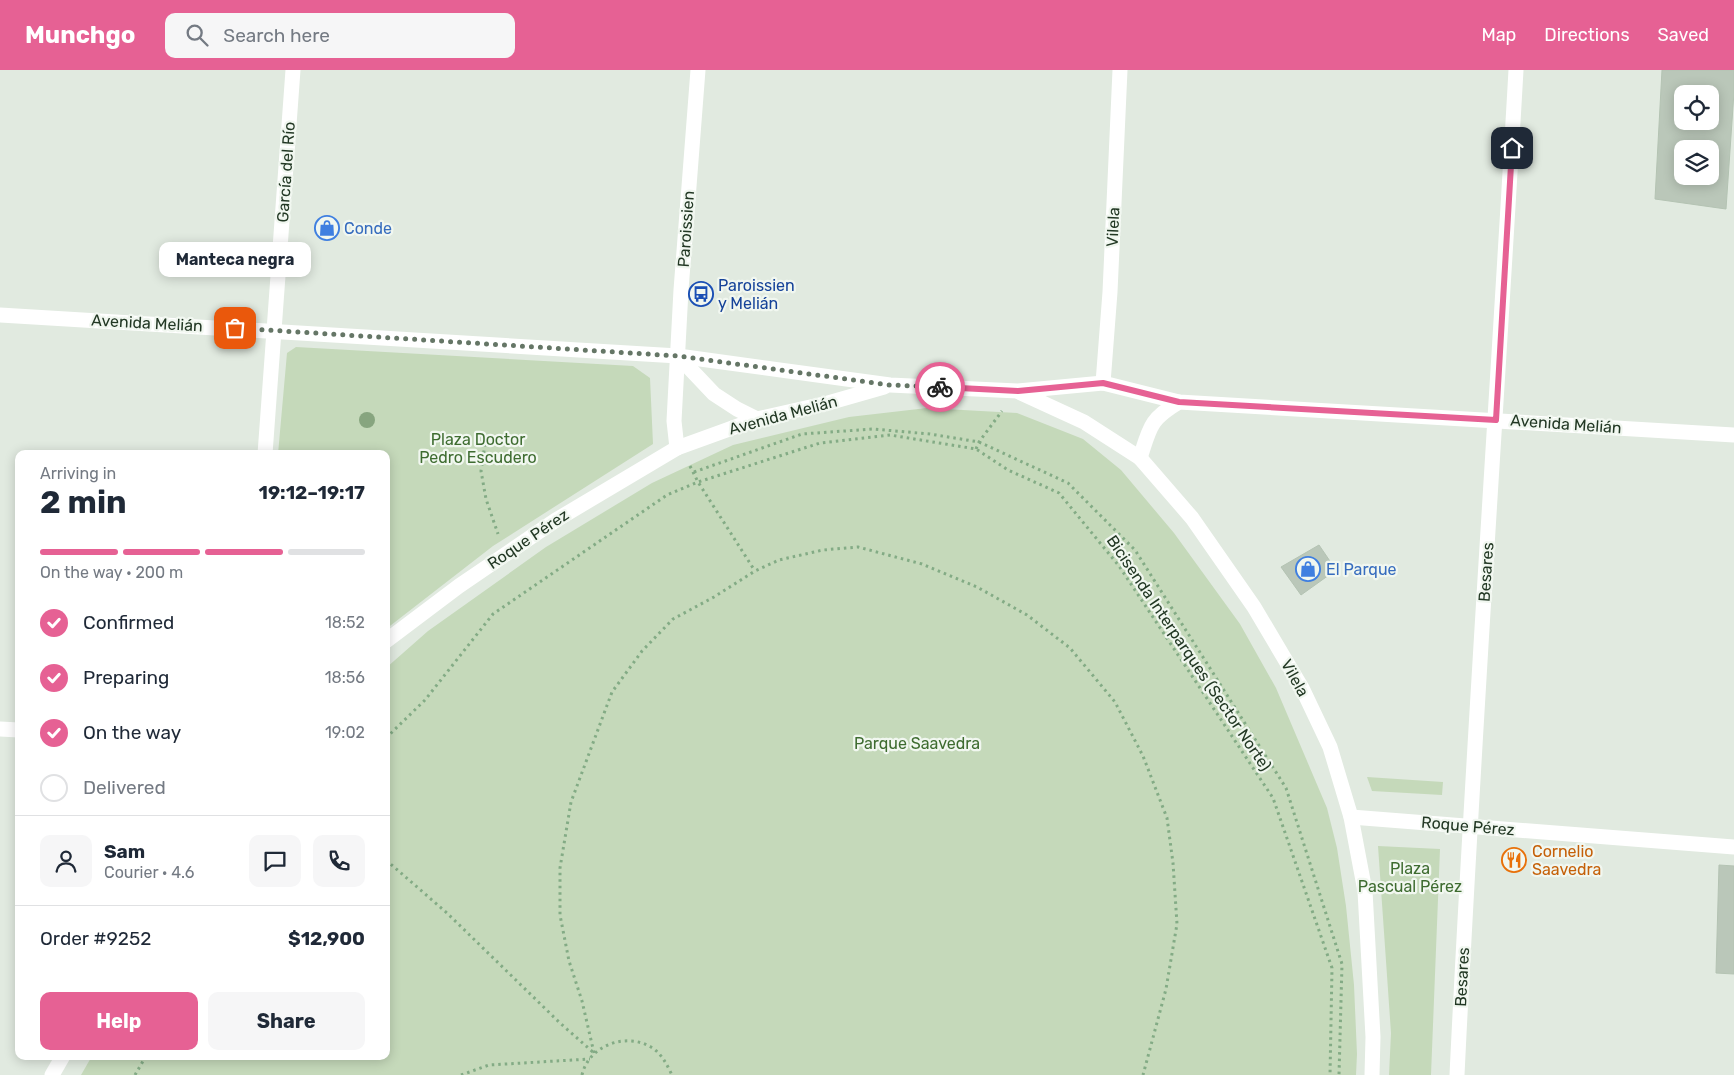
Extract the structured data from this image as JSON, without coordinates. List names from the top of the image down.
{
  "streets": {
    "street": [
      "García del Río",
      "Vilela",
      "Paroissien",
      "Avenida Melián",
      "Roque Pérez",
      "Besares"
    ],
    "path": ["Bicisenda Interparques (Sector Norte)"]
  },
  "crossings": [
    ["García del Río", "Avenida Melián"],
    ["Vilela", "Avenida Melián"],
    ["Vilela", "Roque Pérez"],
    ["Paroissien", "Avenida Melián"],
    ["Paroissien", "Roque Pérez"],
    ["Avenida Melián", "Roque Pérez"],
    ["Avenida Melián", "Besares"],
    ["Roque Pérez", "Besares"]
  ],
  "parks": ["Plaza Doctor Pedro Escudero", "Parque Saavedra", "Plaza Pascual Pérez"],
  "places": {
    "shop": ["Conde", "El Parque"],
    "bus stop": ["Paroissien y Melián"],
    "other": ["Manteca negra"],
    "restaurant": ["Cornelio Saavedra"]
  },
  "page": {
    "header": "Munchgo",
    "search": "Search here",
    "nav": ["Map", "Directions", "Saved"],
    "bubble": "Manteca negra",
    "heading": ["2 min", "Arriving in", "19:12–19:17"],
    "panel": [
      "Sam",
      "Courier · 4.6",
      "Order #9252",
      "$12,900"
    ],
    "bar": "On the way · 200 m",
    "list": [
      ["Confirmed", "18:52"],
      ["Preparing", "18:56"],
      ["On the way", "19:02"],
      "Delivered"
    ],
    "buttons": ["Help", "Share"]
  }
}
